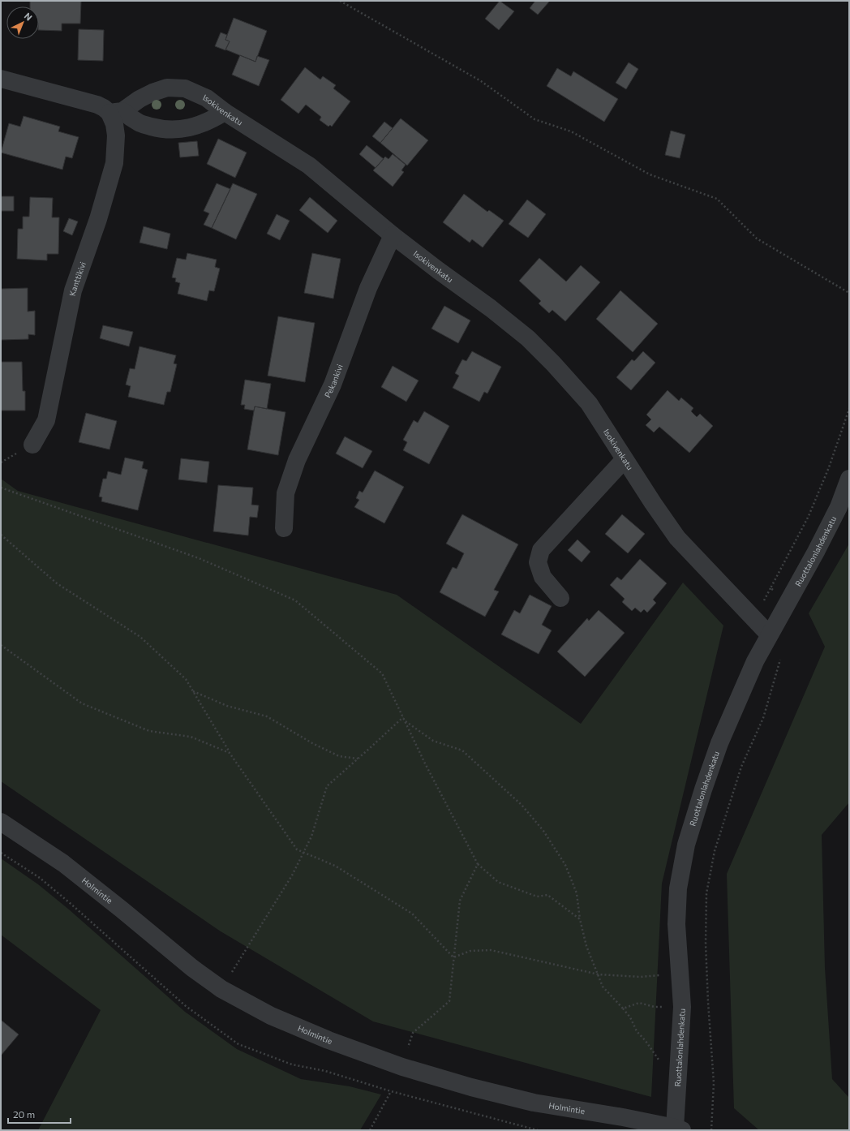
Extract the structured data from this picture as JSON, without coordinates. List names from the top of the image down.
{
  "streets": {
    "street": [
      "Isokivenkatu",
      "Kanttikivi",
      "Pekankivi",
      "Ruottalonlahdenkatu",
      "Holmintie"
    ]
  },
  "crossings": [
    ["Isokivenkatu", "Kanttikivi"],
    ["Isokivenkatu", "Pekankivi"],
    ["Isokivenkatu", "Ruottalonlahdenkatu"],
    ["Ruottalonlahdenkatu", "Holmintie"]
  ],
  "scale_bar": "20 m",
  "north": "top right"
}
